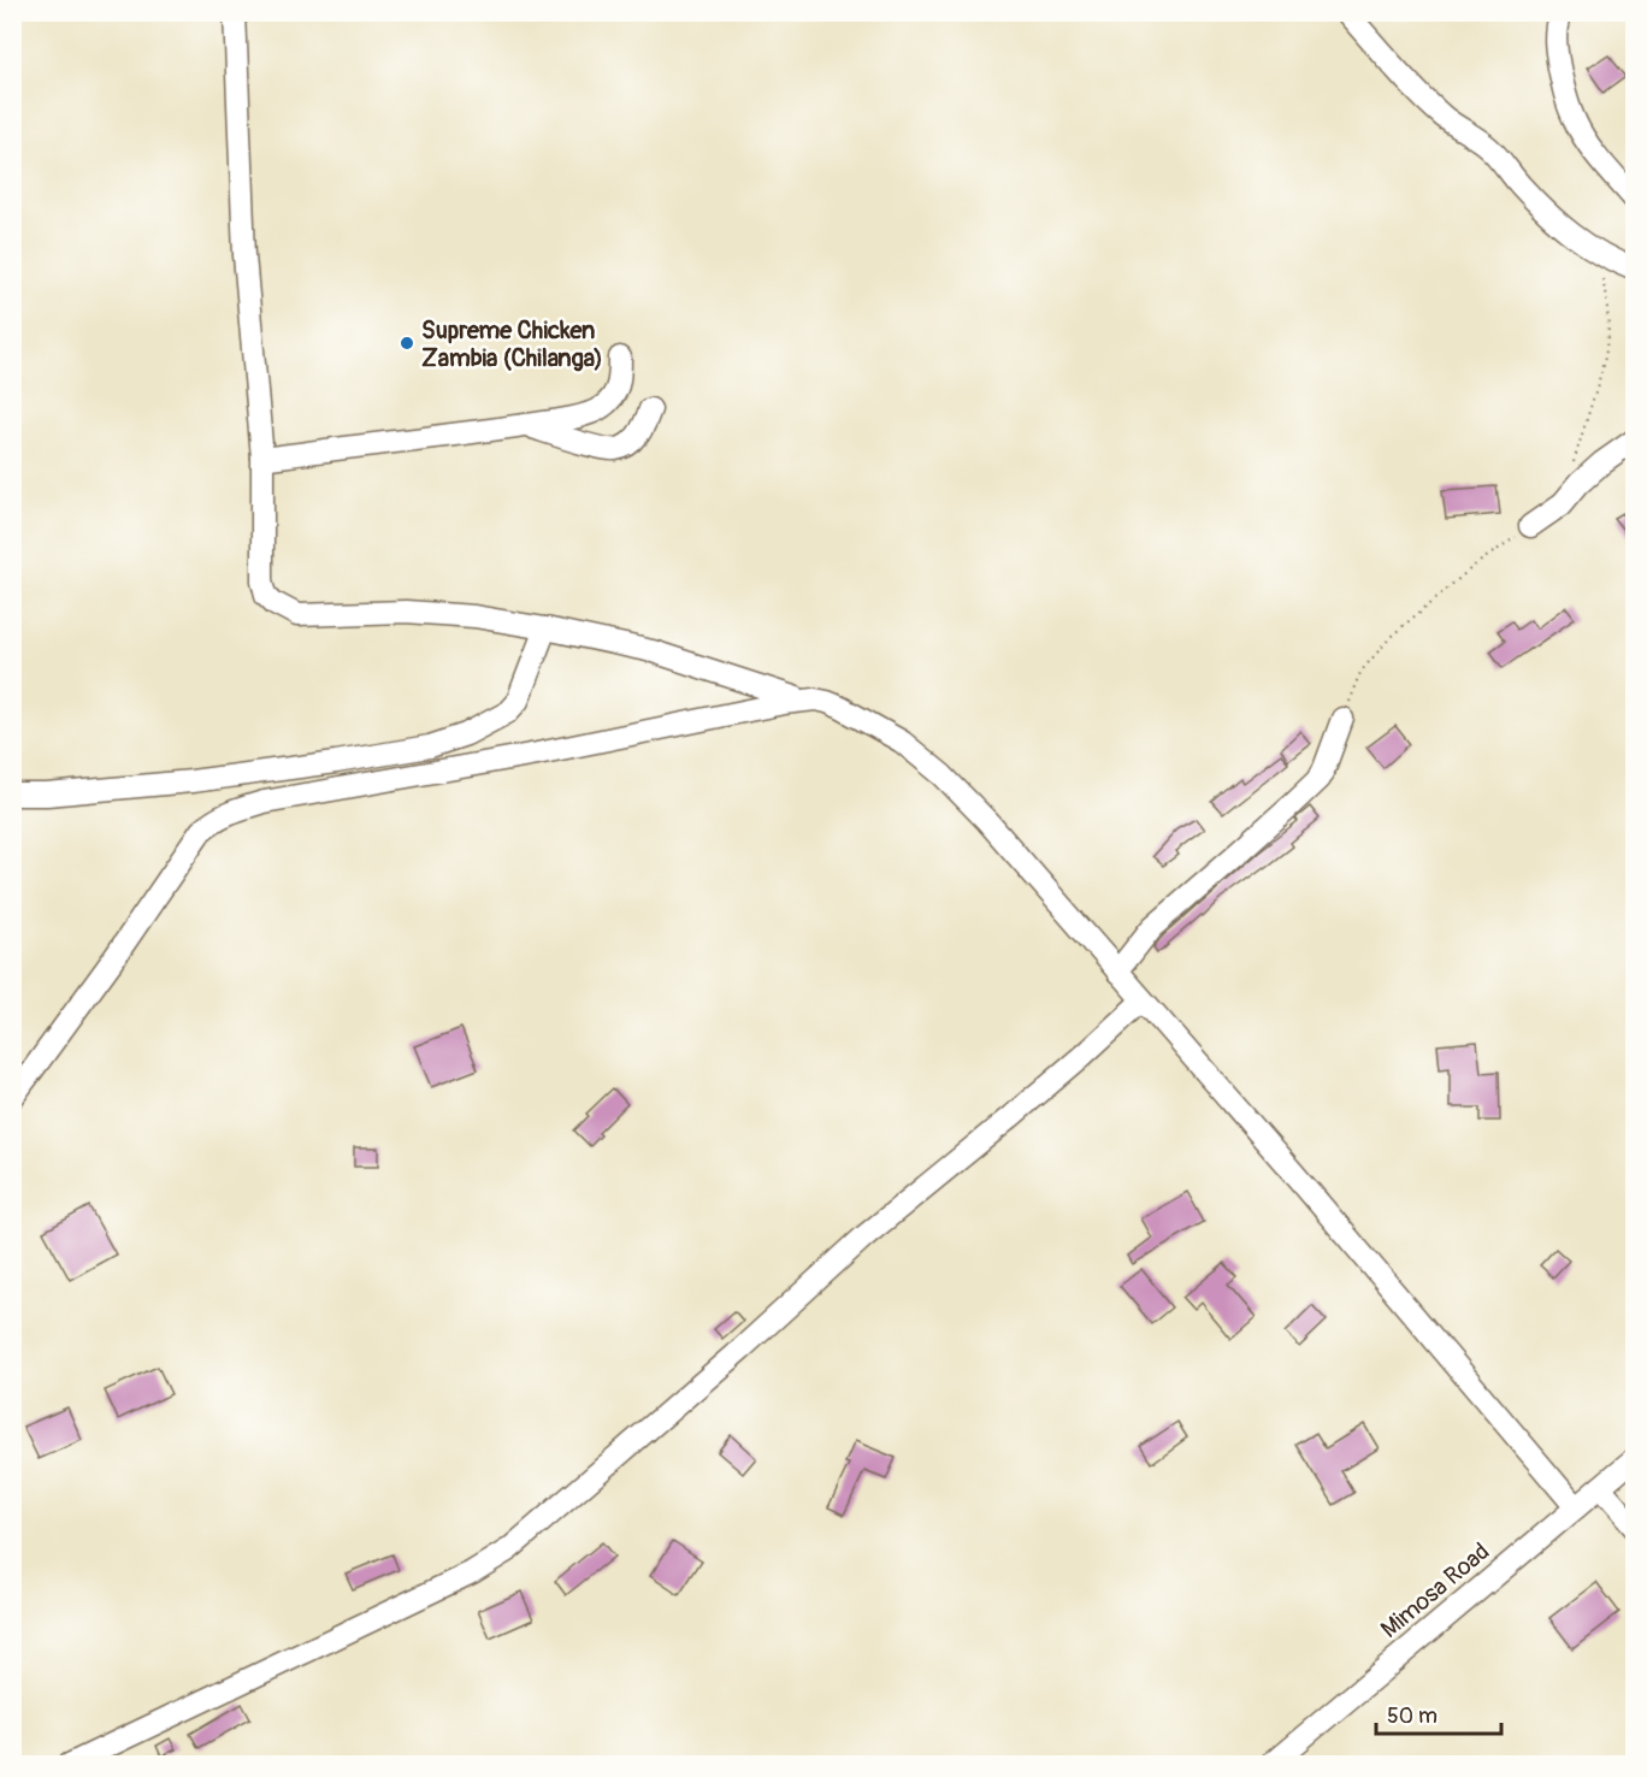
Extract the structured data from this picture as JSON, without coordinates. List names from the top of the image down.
{
  "streets": {
    "street": ["Mimosa Road"]
  },
  "places": ["Supreme Chicken Zambia (Chilanga)"],
  "scale_bar": "50 m"
}
